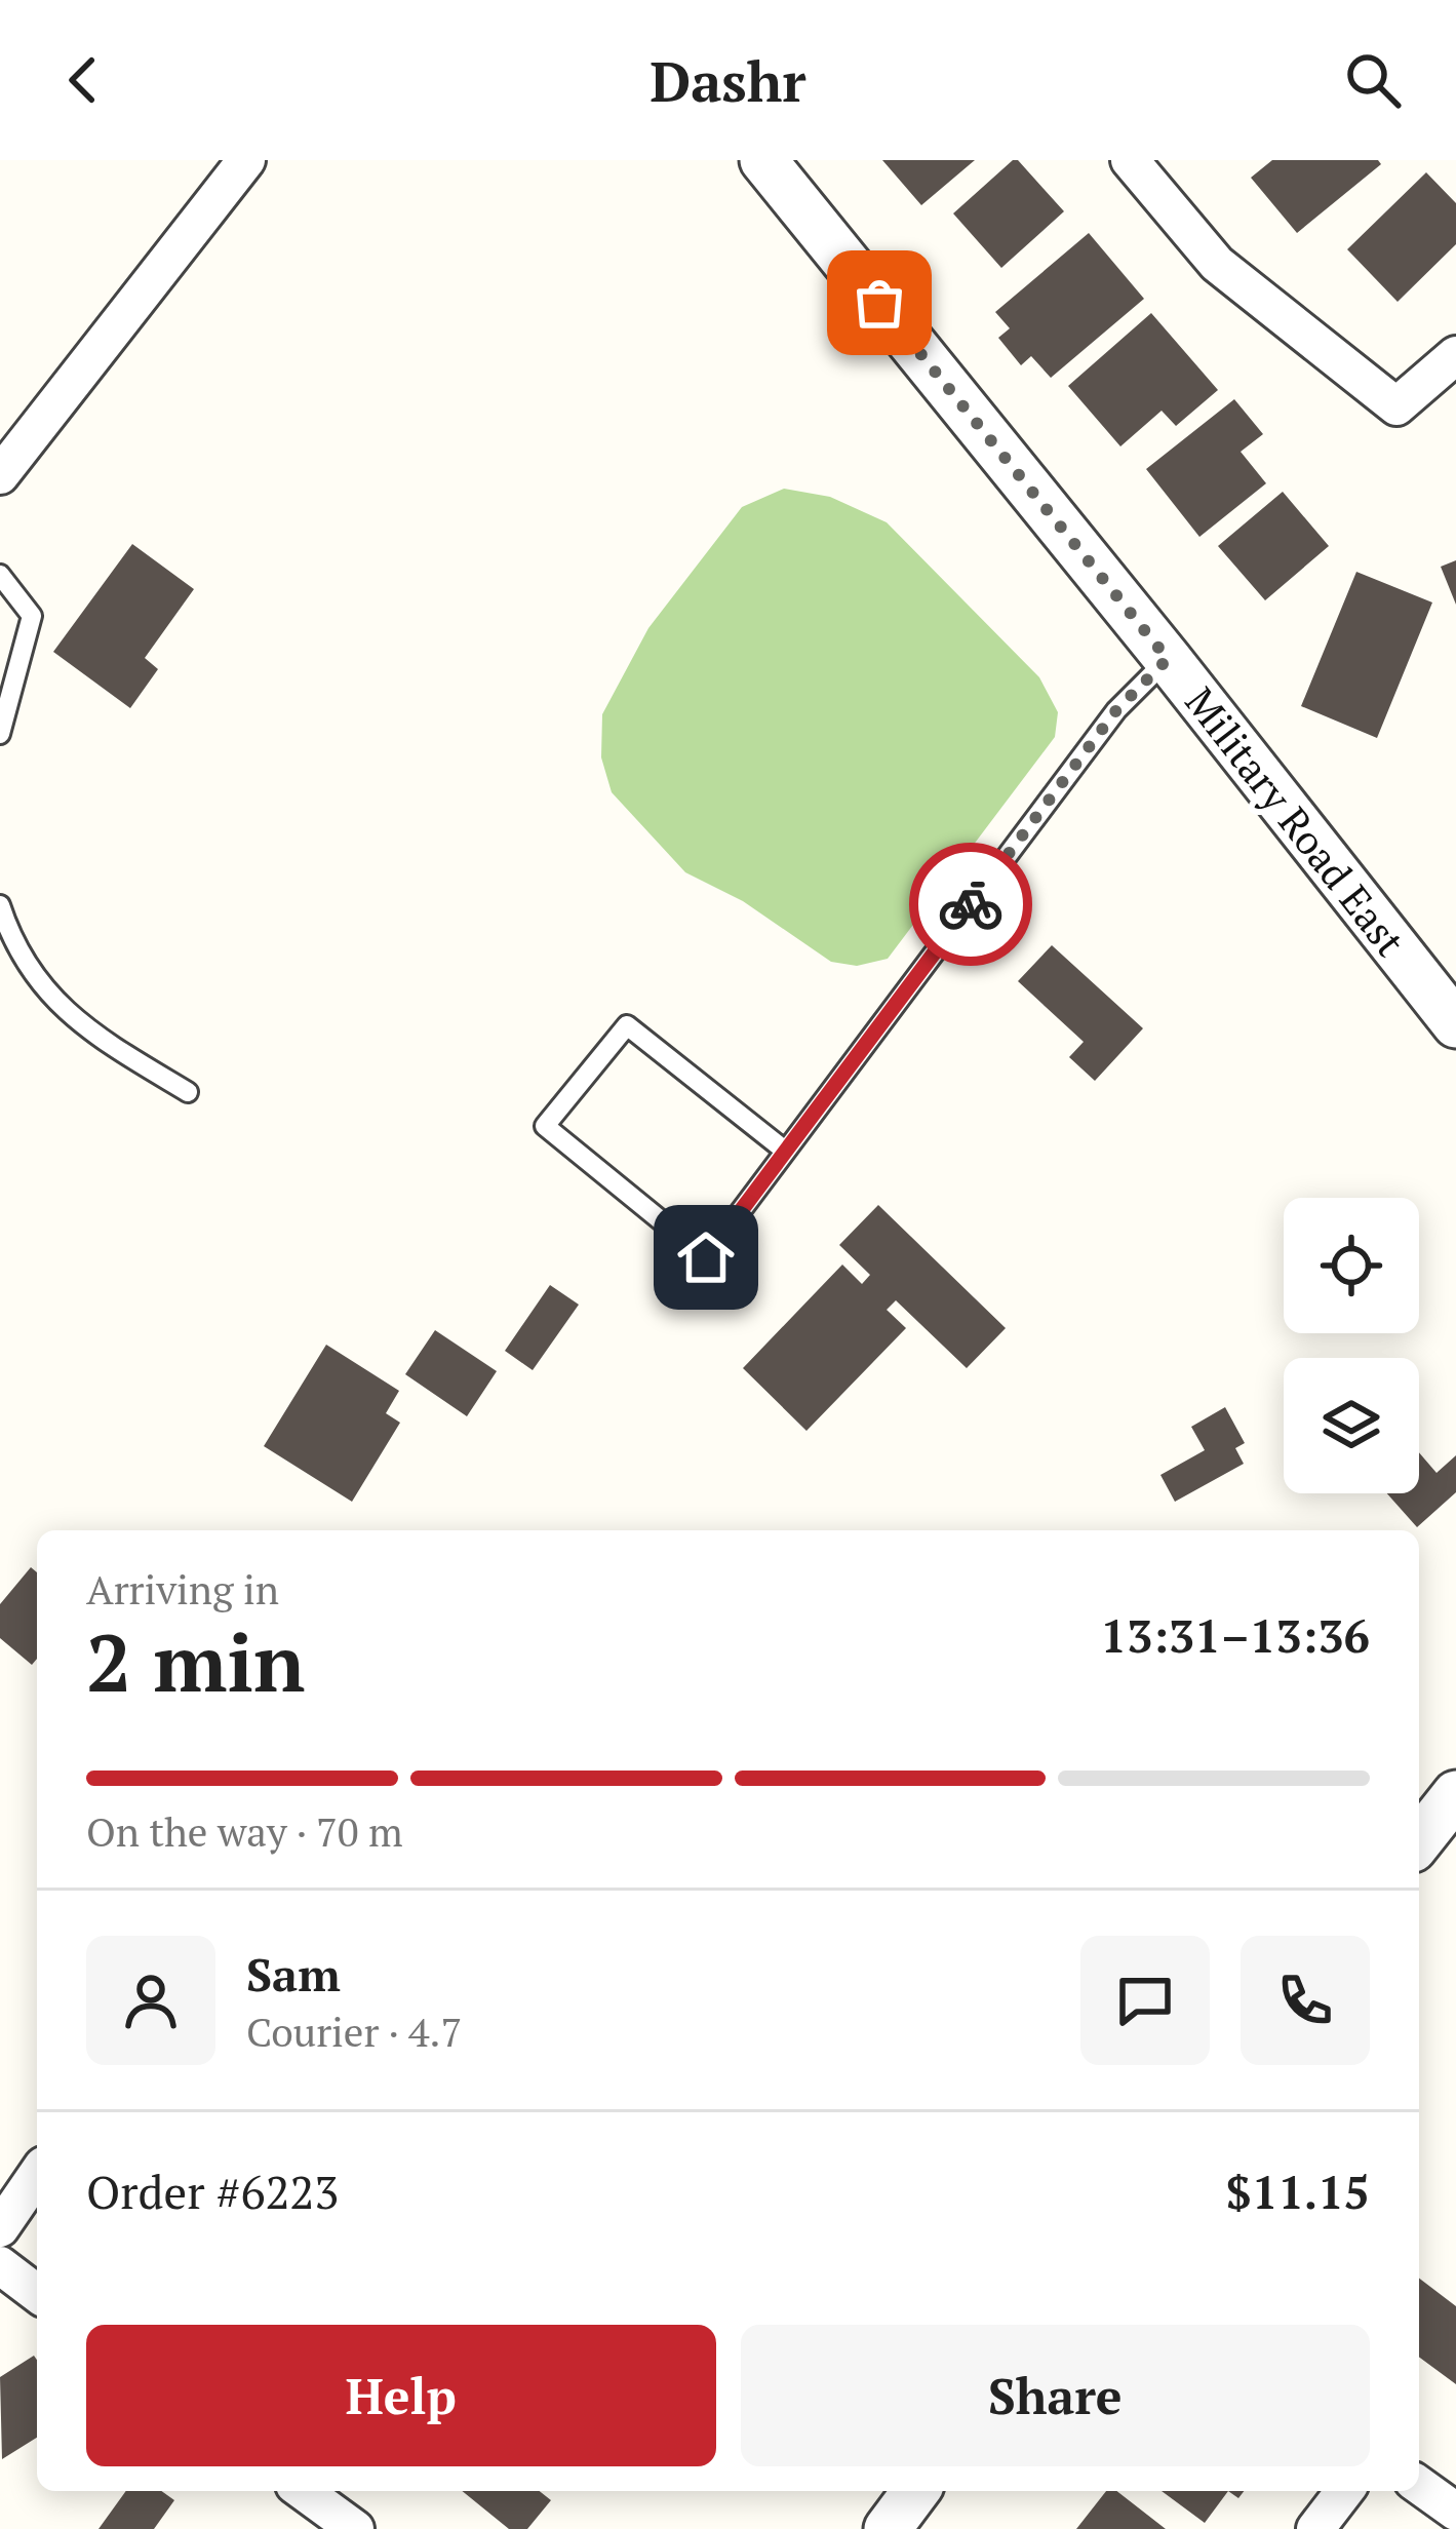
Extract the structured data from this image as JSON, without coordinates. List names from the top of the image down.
{
  "streets": {
    "street": ["Military Road East"]
  },
  "page": {
    "header": "Dashr",
    "heading": ["2 min", "Arriving in", "13:31–13:36"],
    "panel": [
      "Sam",
      "Courier · 4.7",
      "Order #6223",
      "$11.15"
    ],
    "bar": "On the way · 70 m",
    "buttons": ["Help", "Share"]
  }
}
